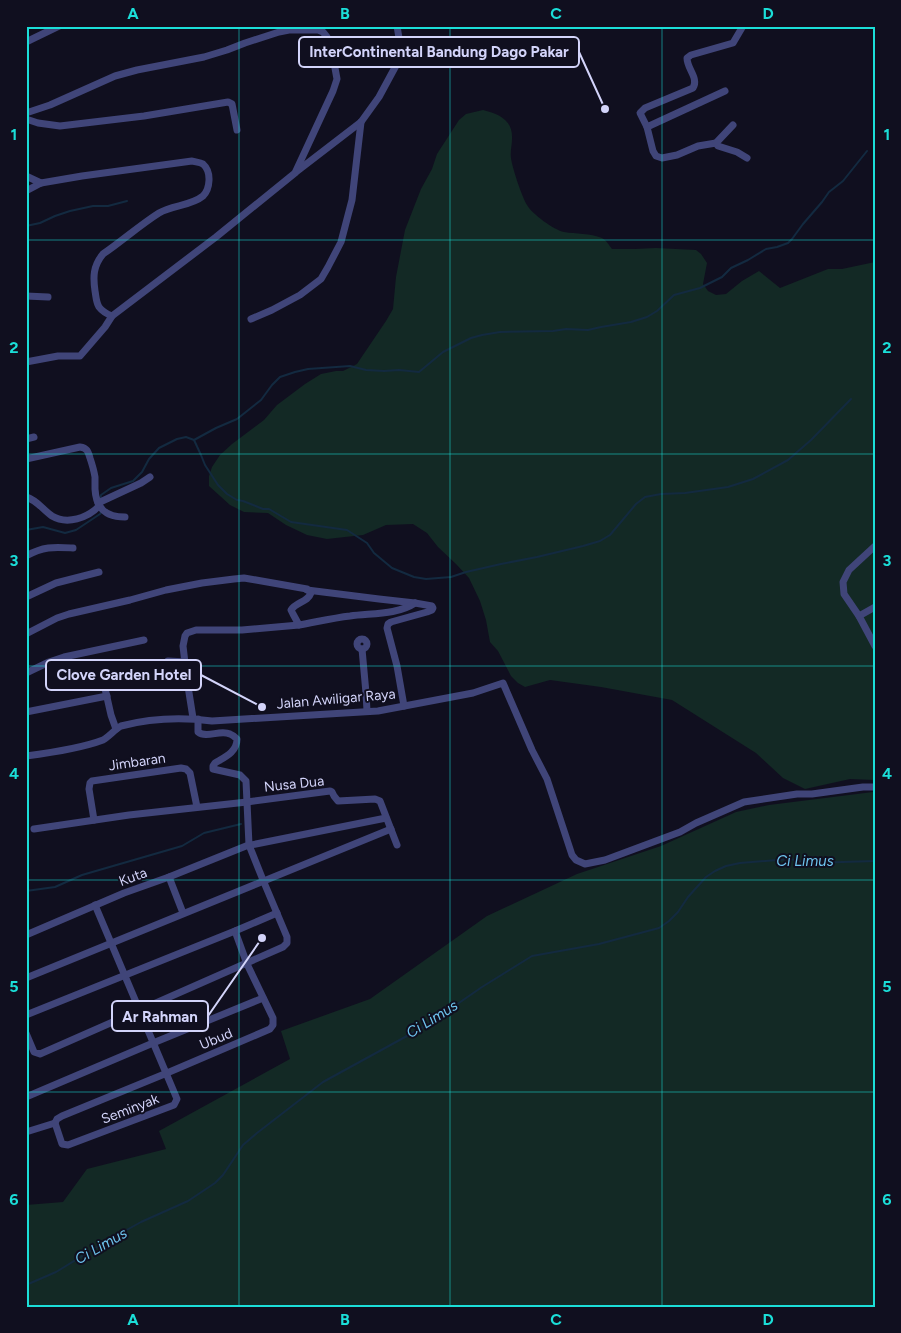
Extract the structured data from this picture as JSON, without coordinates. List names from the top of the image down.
{
  "streets": {
    "street": [
      "Jalan Awiligar Raya",
      "Jimbaran",
      "Nusa Dua",
      "Kuta",
      "Ubud",
      "Seminyak"
    ]
  },
  "crossings": [
    ["Ubud", "Seminyak"]
  ],
  "water": ["Ci Limus"],
  "places": ["InterContinental Bandung Dago Pakar", "Clove Garden Hotel", "Ar Rahman"],
  "grid": {
    "columns": [
      "A",
      "B",
      "C",
      "D"
    ],
    "rows": [
      "1",
      "2",
      "3",
      "4",
      "5",
      "6"
    ]
  }
}
